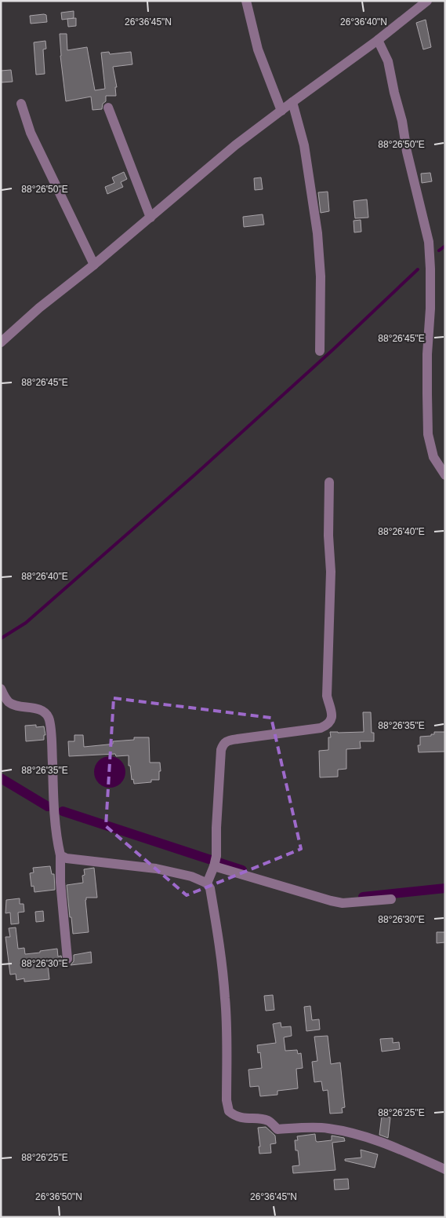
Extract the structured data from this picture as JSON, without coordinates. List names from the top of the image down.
{
  "coordinates": [
    "26°36'45\"N",
    "26°36'40\"N",
    "88°26'50\"E",
    "88°26'45\"E",
    "88°26'40\"E",
    "88°26'35\"E",
    "88°26'30\"E",
    "88°26'25\"E",
    "26°36'50\"N"
  ]
}
